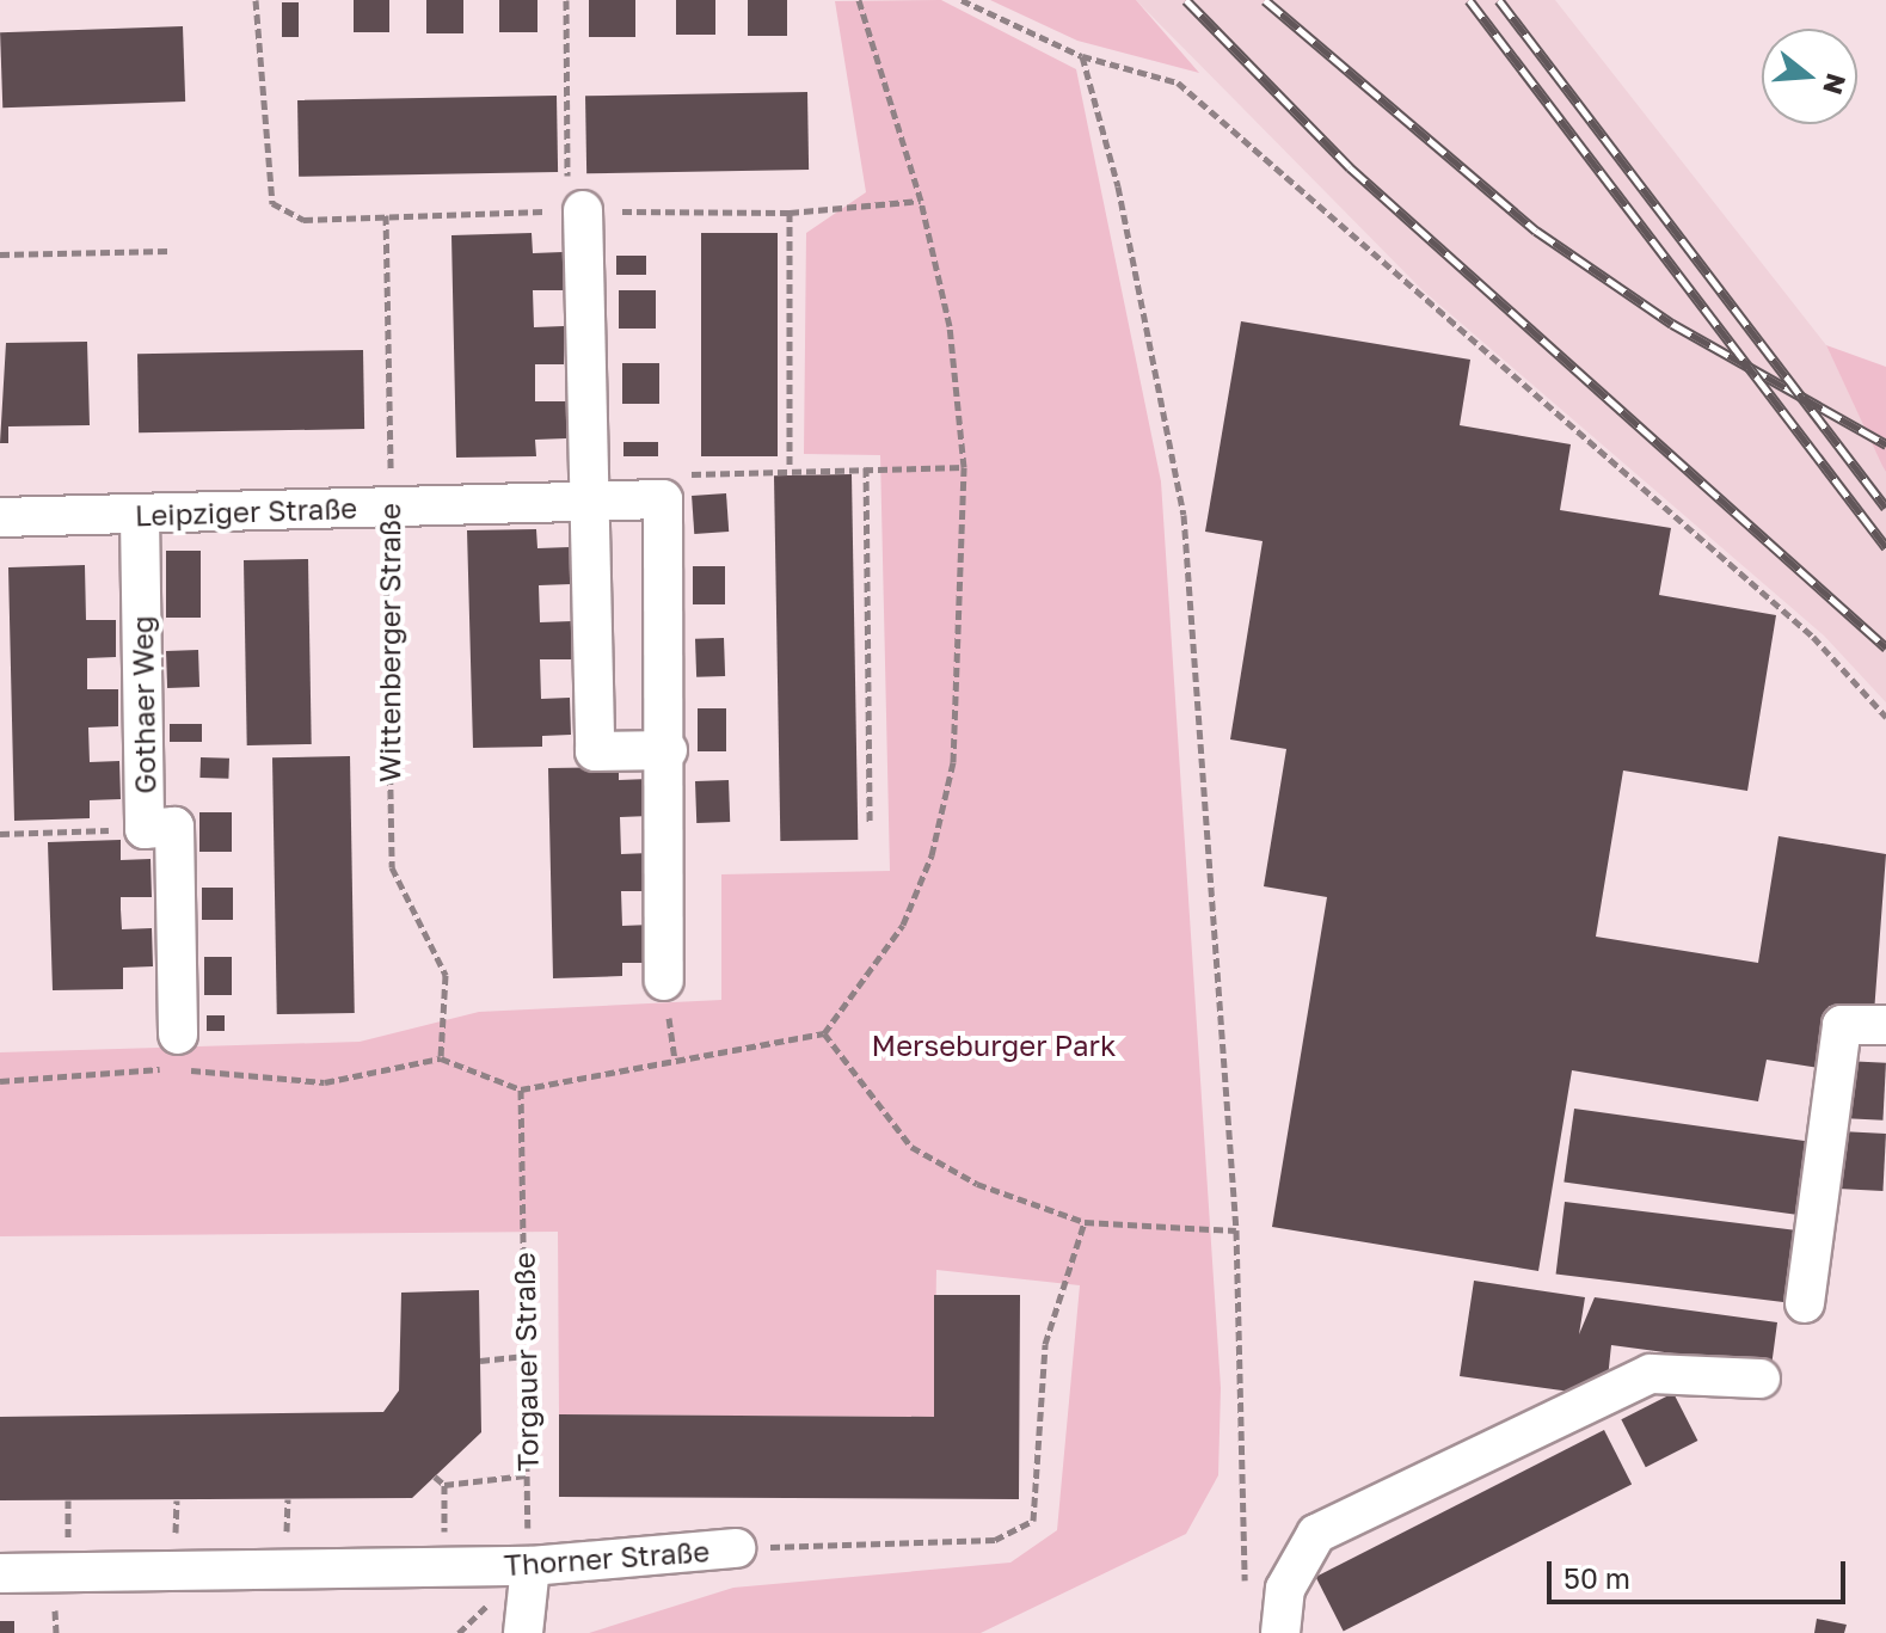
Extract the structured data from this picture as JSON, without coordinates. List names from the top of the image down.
{
  "streets": {
    "street": ["Leipziger Straße", "Gothaer Weg", "Thorner Straße"],
    "path": ["Wittenberger Straße", "Torgauer Straße"]
  },
  "crossings": [
    ["Leipziger Straße", "Wittenberger Straße"],
    ["Leipziger Straße", "Gothaer Weg"],
    ["Torgauer Straße", "Thorner Straße"]
  ],
  "parks": ["Merseburger Park"],
  "scale_bar": "50 m",
  "north": "right"
}
